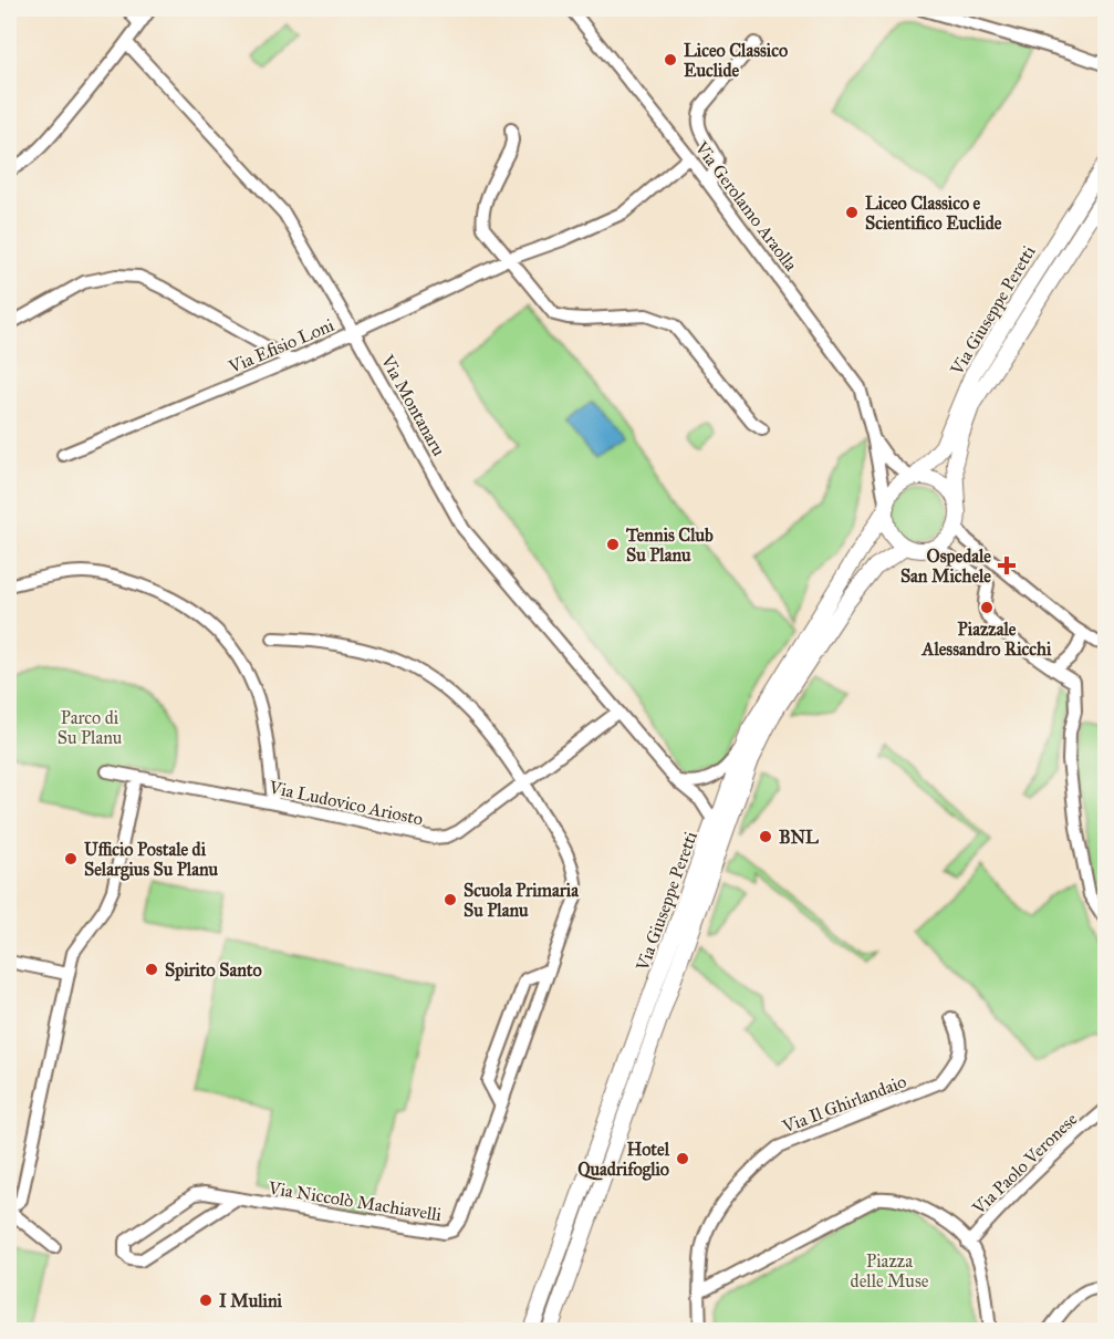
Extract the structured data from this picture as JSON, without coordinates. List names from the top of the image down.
{
  "streets": {
    "street": [
      "Via Gerolamo Araolla",
      "Via Giuseppe Peretti",
      "Via Efisio Loni",
      "Via Montanaru",
      "Via Ludovico Ariosto",
      "Via Il Ghirlandaio",
      "Via Paolo Veronese",
      "Via Niccolò Machiavelli"
    ]
  },
  "crossings": [
    ["Via Gerolamo Araolla", "Via Giuseppe Peretti"],
    ["Via Gerolamo Araolla", "Via Efisio Loni"],
    ["Via Giuseppe Peretti", "Via Montanaru"],
    ["Via Efisio Loni", "Via Montanaru"],
    ["Via Montanaru", "Via Ludovico Ariosto"],
    ["Via Ludovico Ariosto", "Via Niccolò Machiavelli"]
  ],
  "parks": ["Parco di Su Planu", "Piazza delle Muse"],
  "places": {
    "other": [
      "Liceo Classico Euclide",
      "Liceo Classico e Scientifico Euclide",
      "Tennis Club Su Planu",
      "Piazzale Alessandro Ricchi",
      "BNL",
      "Ufficio Postale di Selargius Su Planu",
      "Scuola Primaria Su Planu",
      "Spirito Santo",
      "Hotel Quadrifoglio",
      "I Mulini"
    ],
    "health": ["Ospedale San Michele"]
  }
}
